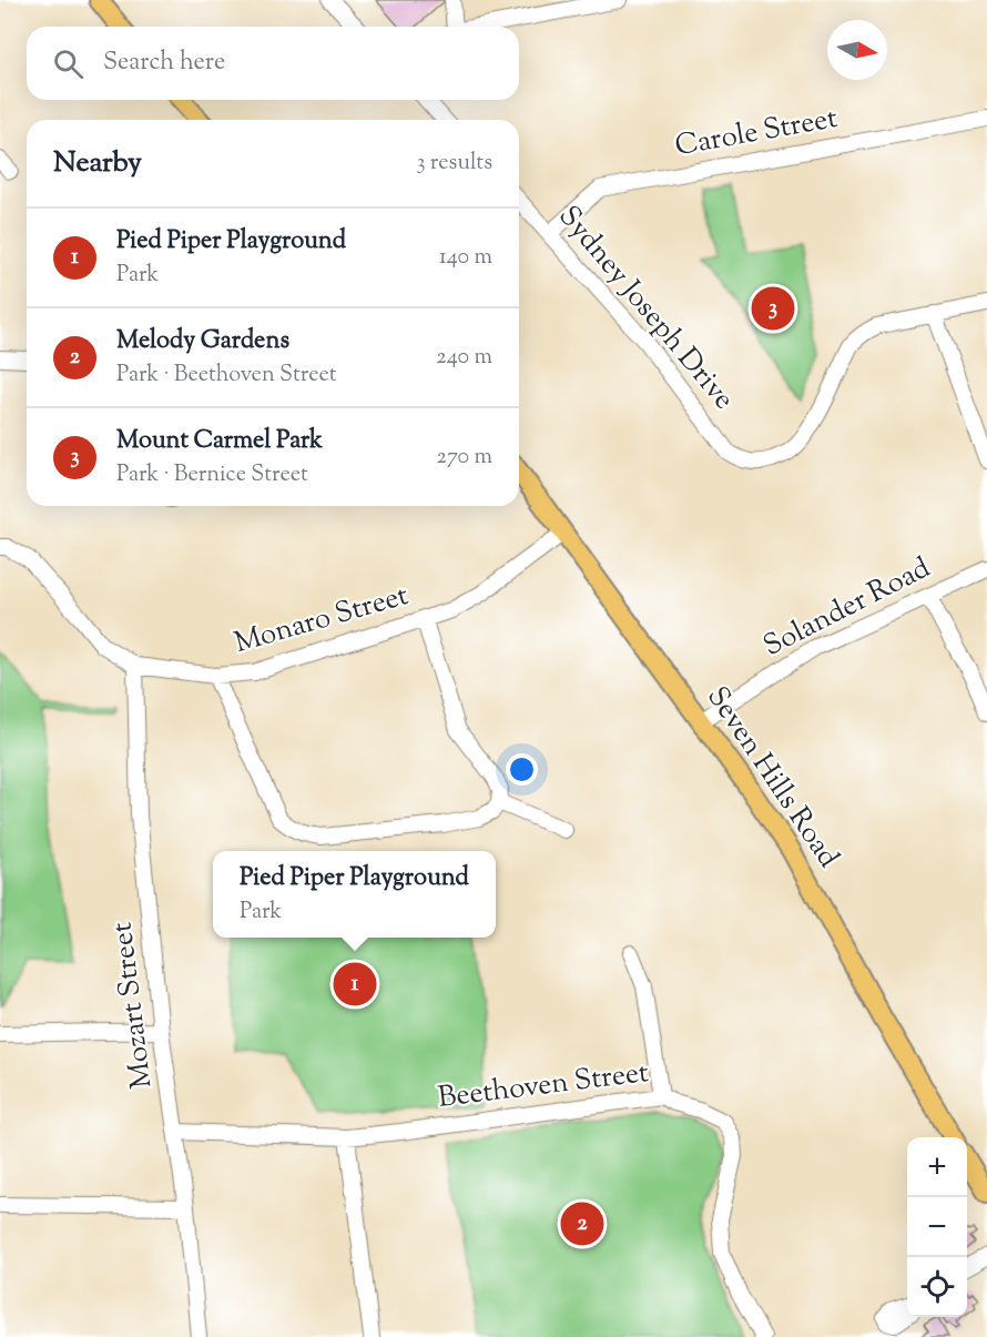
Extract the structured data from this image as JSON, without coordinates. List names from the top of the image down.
{
  "streets": {
    "main road": ["Seven Hills Road"],
    "street": [
      "Carole Street",
      "Sydney Joseph Drive",
      "Solander Road",
      "Monaro Street",
      "Mozart Street",
      "Beethoven Street"
    ]
  },
  "crossings": [
    ["Carole Street", "Sydney Joseph Drive"],
    ["Solander Road", "Seven Hills Road"],
    ["Monaro Street", "Seven Hills Road"],
    ["Monaro Street", "Mozart Street"],
    ["Mozart Street", "Beethoven Street"]
  ],
  "north": "right",
  "page": {
    "search": "Search here",
    "heading": ["Nearby", "3 results"],
    "list": [
      {
        "mark": "1",
        "name": "Pied Piper Playground",
        "note": "Park",
        "value": "140 m"
      },
      {
        "mark": "2",
        "name": "Melody Gardens",
        "note": "Park · Beethoven Street",
        "value": "240 m"
      },
      {
        "mark": "3",
        "name": "Mount Carmel Park",
        "note": "Park · Bernice Street",
        "value": "270 m"
      }
    ],
    "pins": ["3", "1", "2"],
    "popup": ["Pied Piper Playground", "Park"],
    "map_buttons": ["+", "−"]
  }
}
